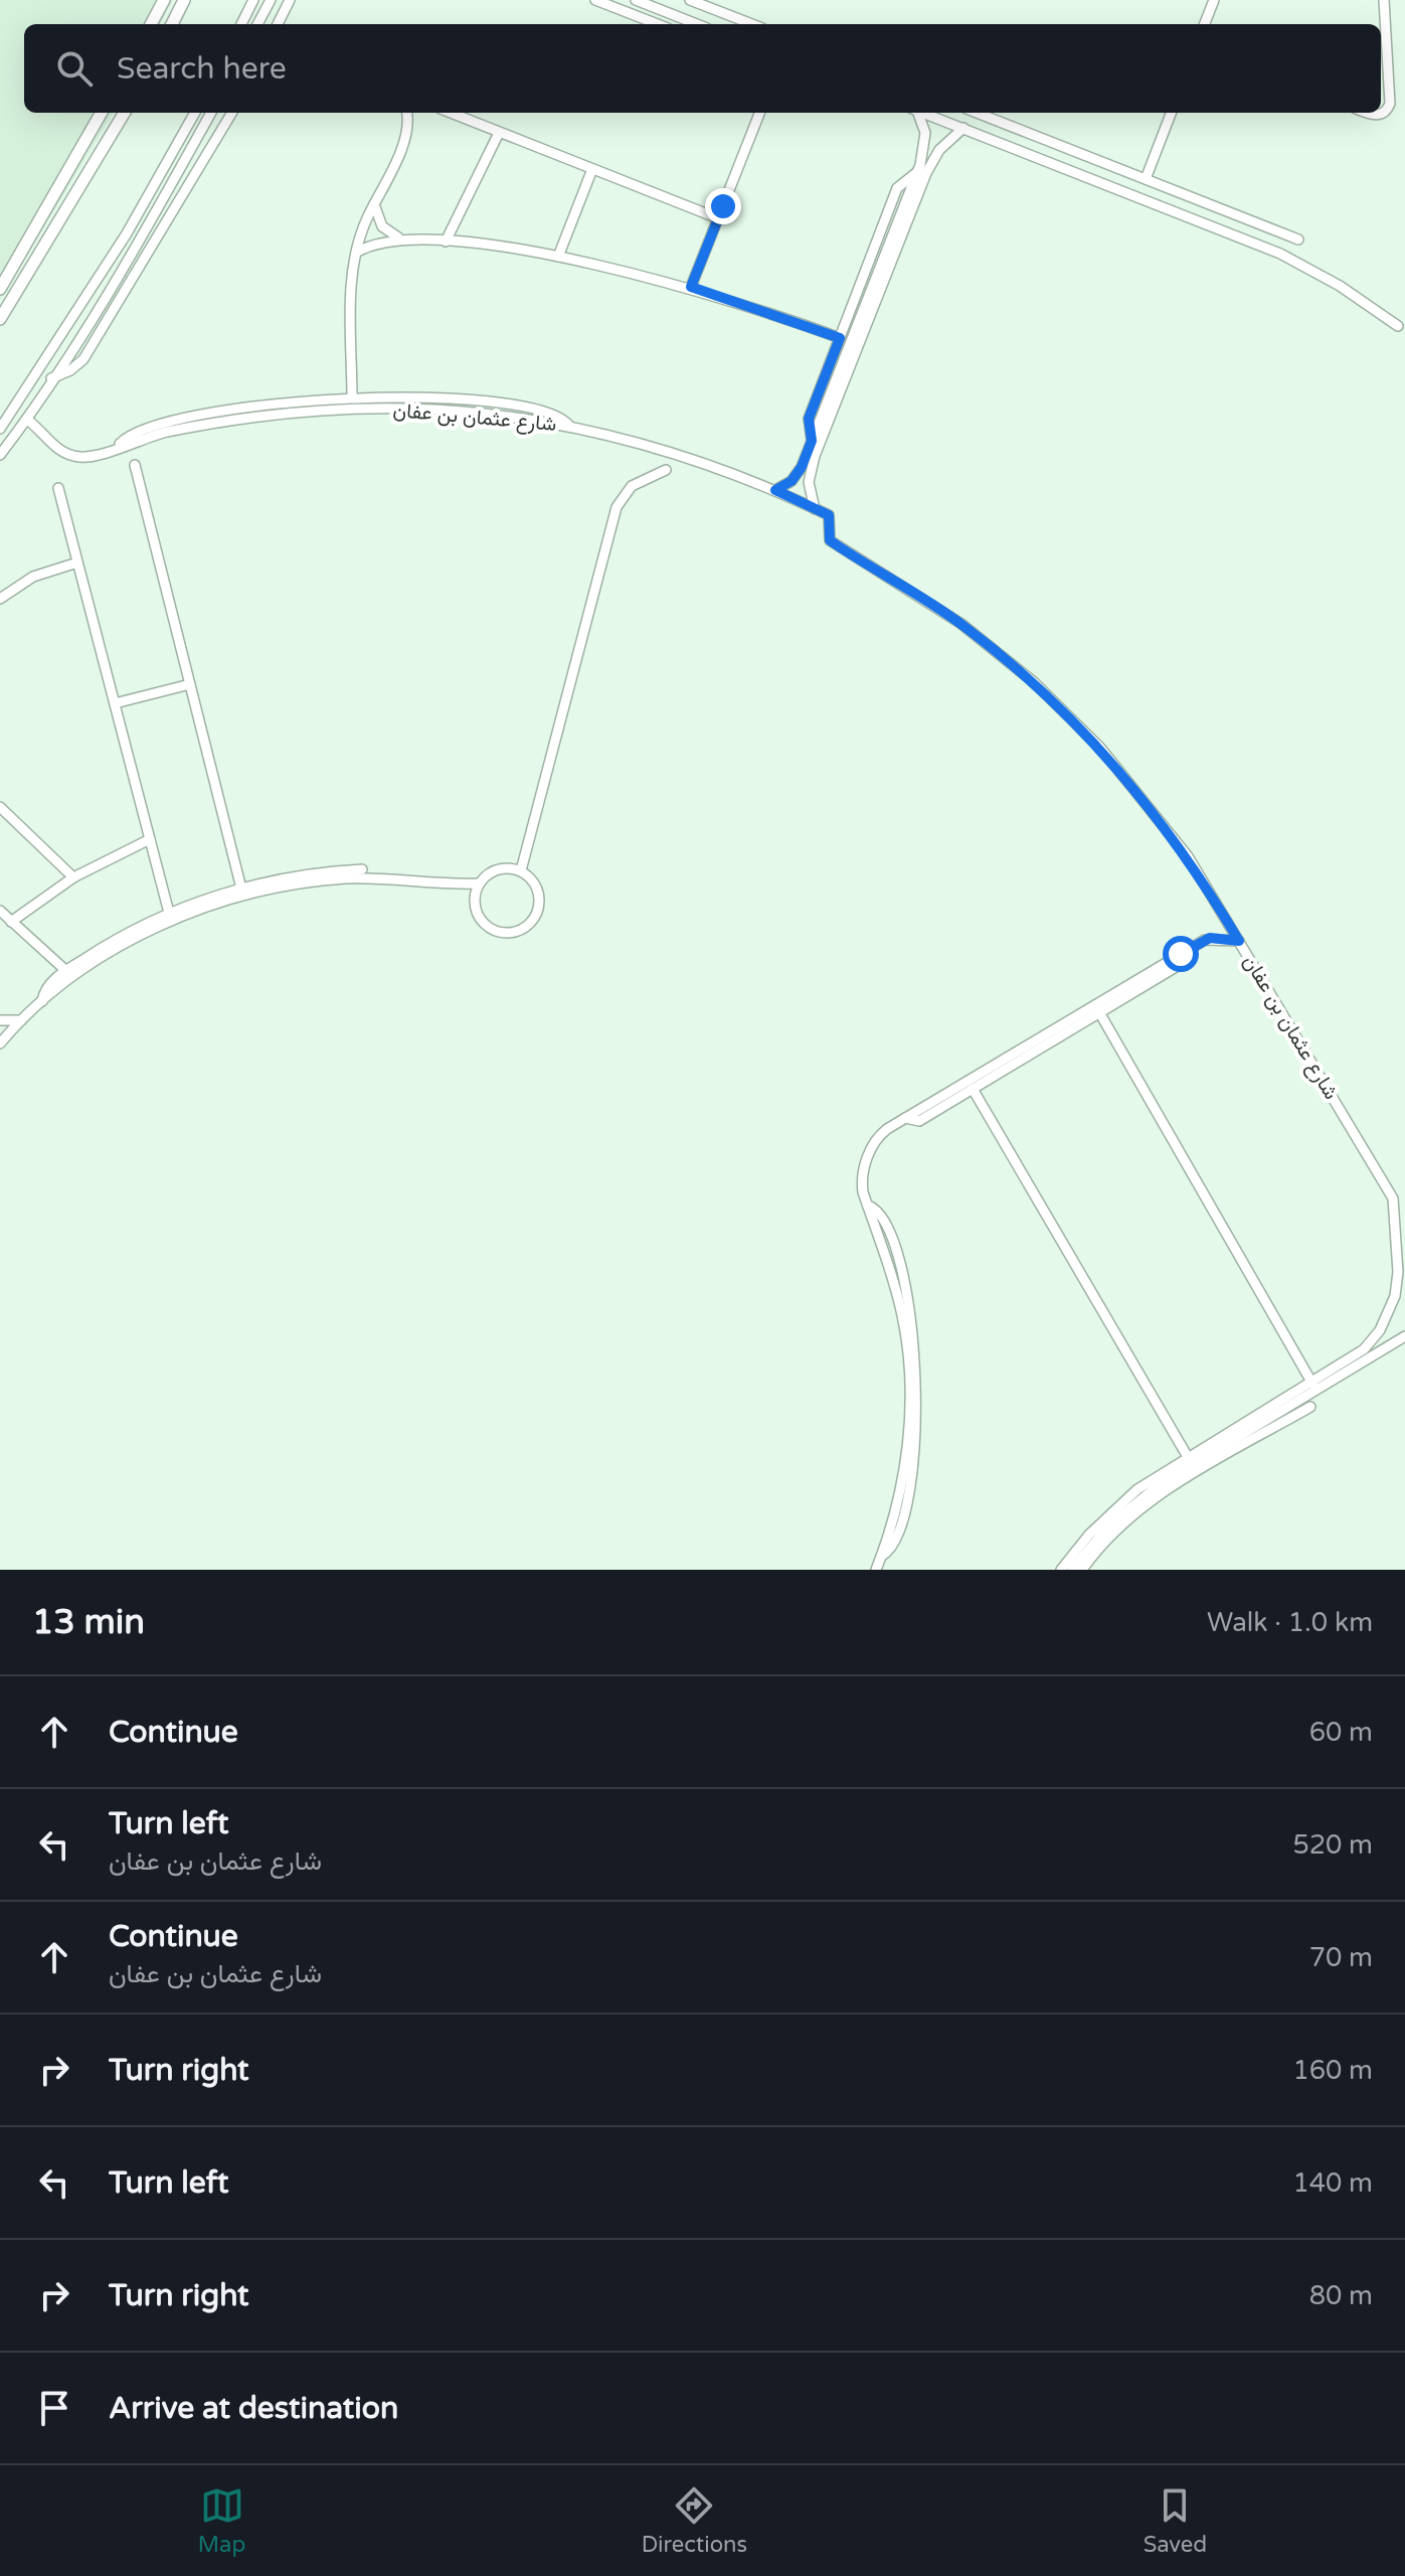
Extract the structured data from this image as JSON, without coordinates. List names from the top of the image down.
{
  "streets": {
    "street": ["شارع عثمان بن عفان"]
  },
  "page": {
    "search": "Search here",
    "heading": ["13 min", "Walk · 1.0 km"],
    "list": [
      ["Continue", "60 m"],
      ["Turn left", "شارع عثمان بن عفان", "520 m"],
      ["Continue", "شارع عثمان بن عفان", "70 m"],
      ["Turn right", "160 m"],
      ["Turn left", "140 m"],
      ["Turn right", "80 m"],
      "Arrive at destination"
    ],
    "nav": ["Map", "Directions", "Saved"]
  }
}
